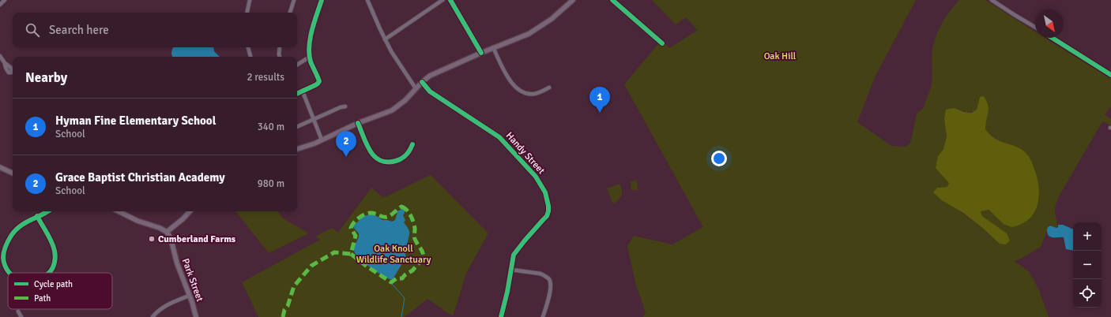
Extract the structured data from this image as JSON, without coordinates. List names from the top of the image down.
{
  "streets": {
    "main road": ["Park Street"],
    "street": ["Handy Street"]
  },
  "parks": ["Oak Hill", "Oak Knoll Wildlife Sanctuary"],
  "places": ["Cumberland Farms"],
  "legend": ["Cycle path", "Path"],
  "north": "bottom right",
  "page": {
    "search": "Search here",
    "heading": ["Nearby", "2 results"],
    "pins": ["1", "2"],
    "list": [
      {
        "mark": "1",
        "name": "Hyman Fine Elementary School",
        "note": "School",
        "value": "340 m"
      },
      {
        "mark": "2",
        "name": "Grace Baptist Christian Academy",
        "note": "School",
        "value": "980 m"
      }
    ],
    "map_buttons": ["+", "−"]
  }
}
